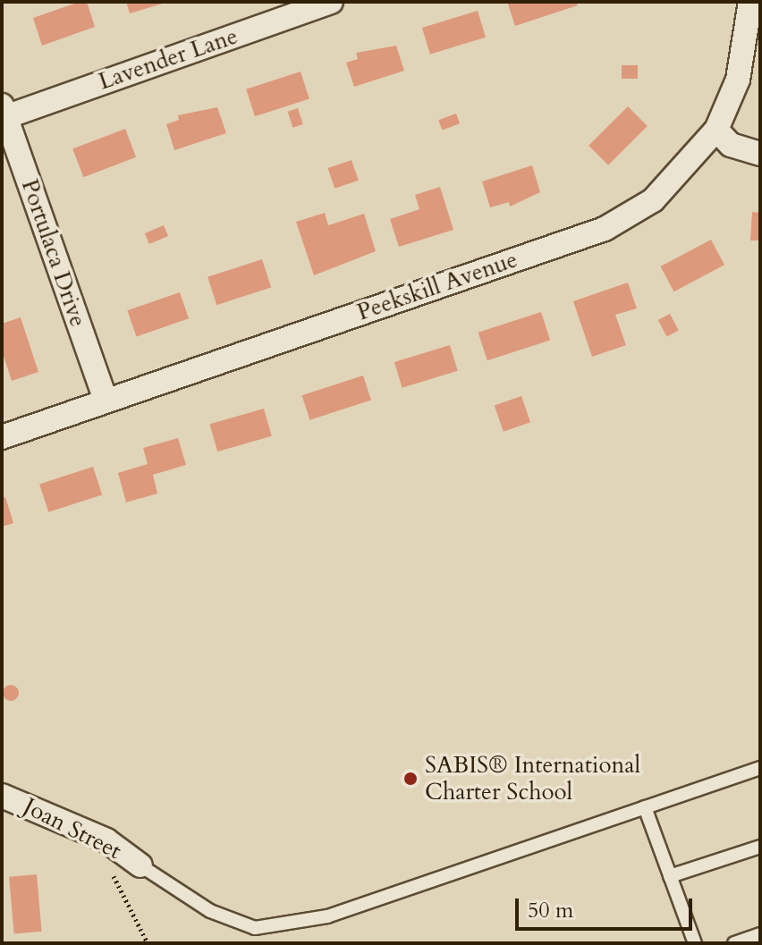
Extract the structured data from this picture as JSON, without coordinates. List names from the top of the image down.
{
  "streets": {
    "street": [
      "Lavender Lane",
      "Portulaca Drive",
      "Peekskill Avenue",
      "Joan Street"
    ]
  },
  "crossings": [
    ["Lavender Lane", "Portulaca Drive"],
    ["Portulaca Drive", "Peekskill Avenue"]
  ],
  "places": ["SABIS® International Charter School"],
  "scale_bar": "50 m"
}
